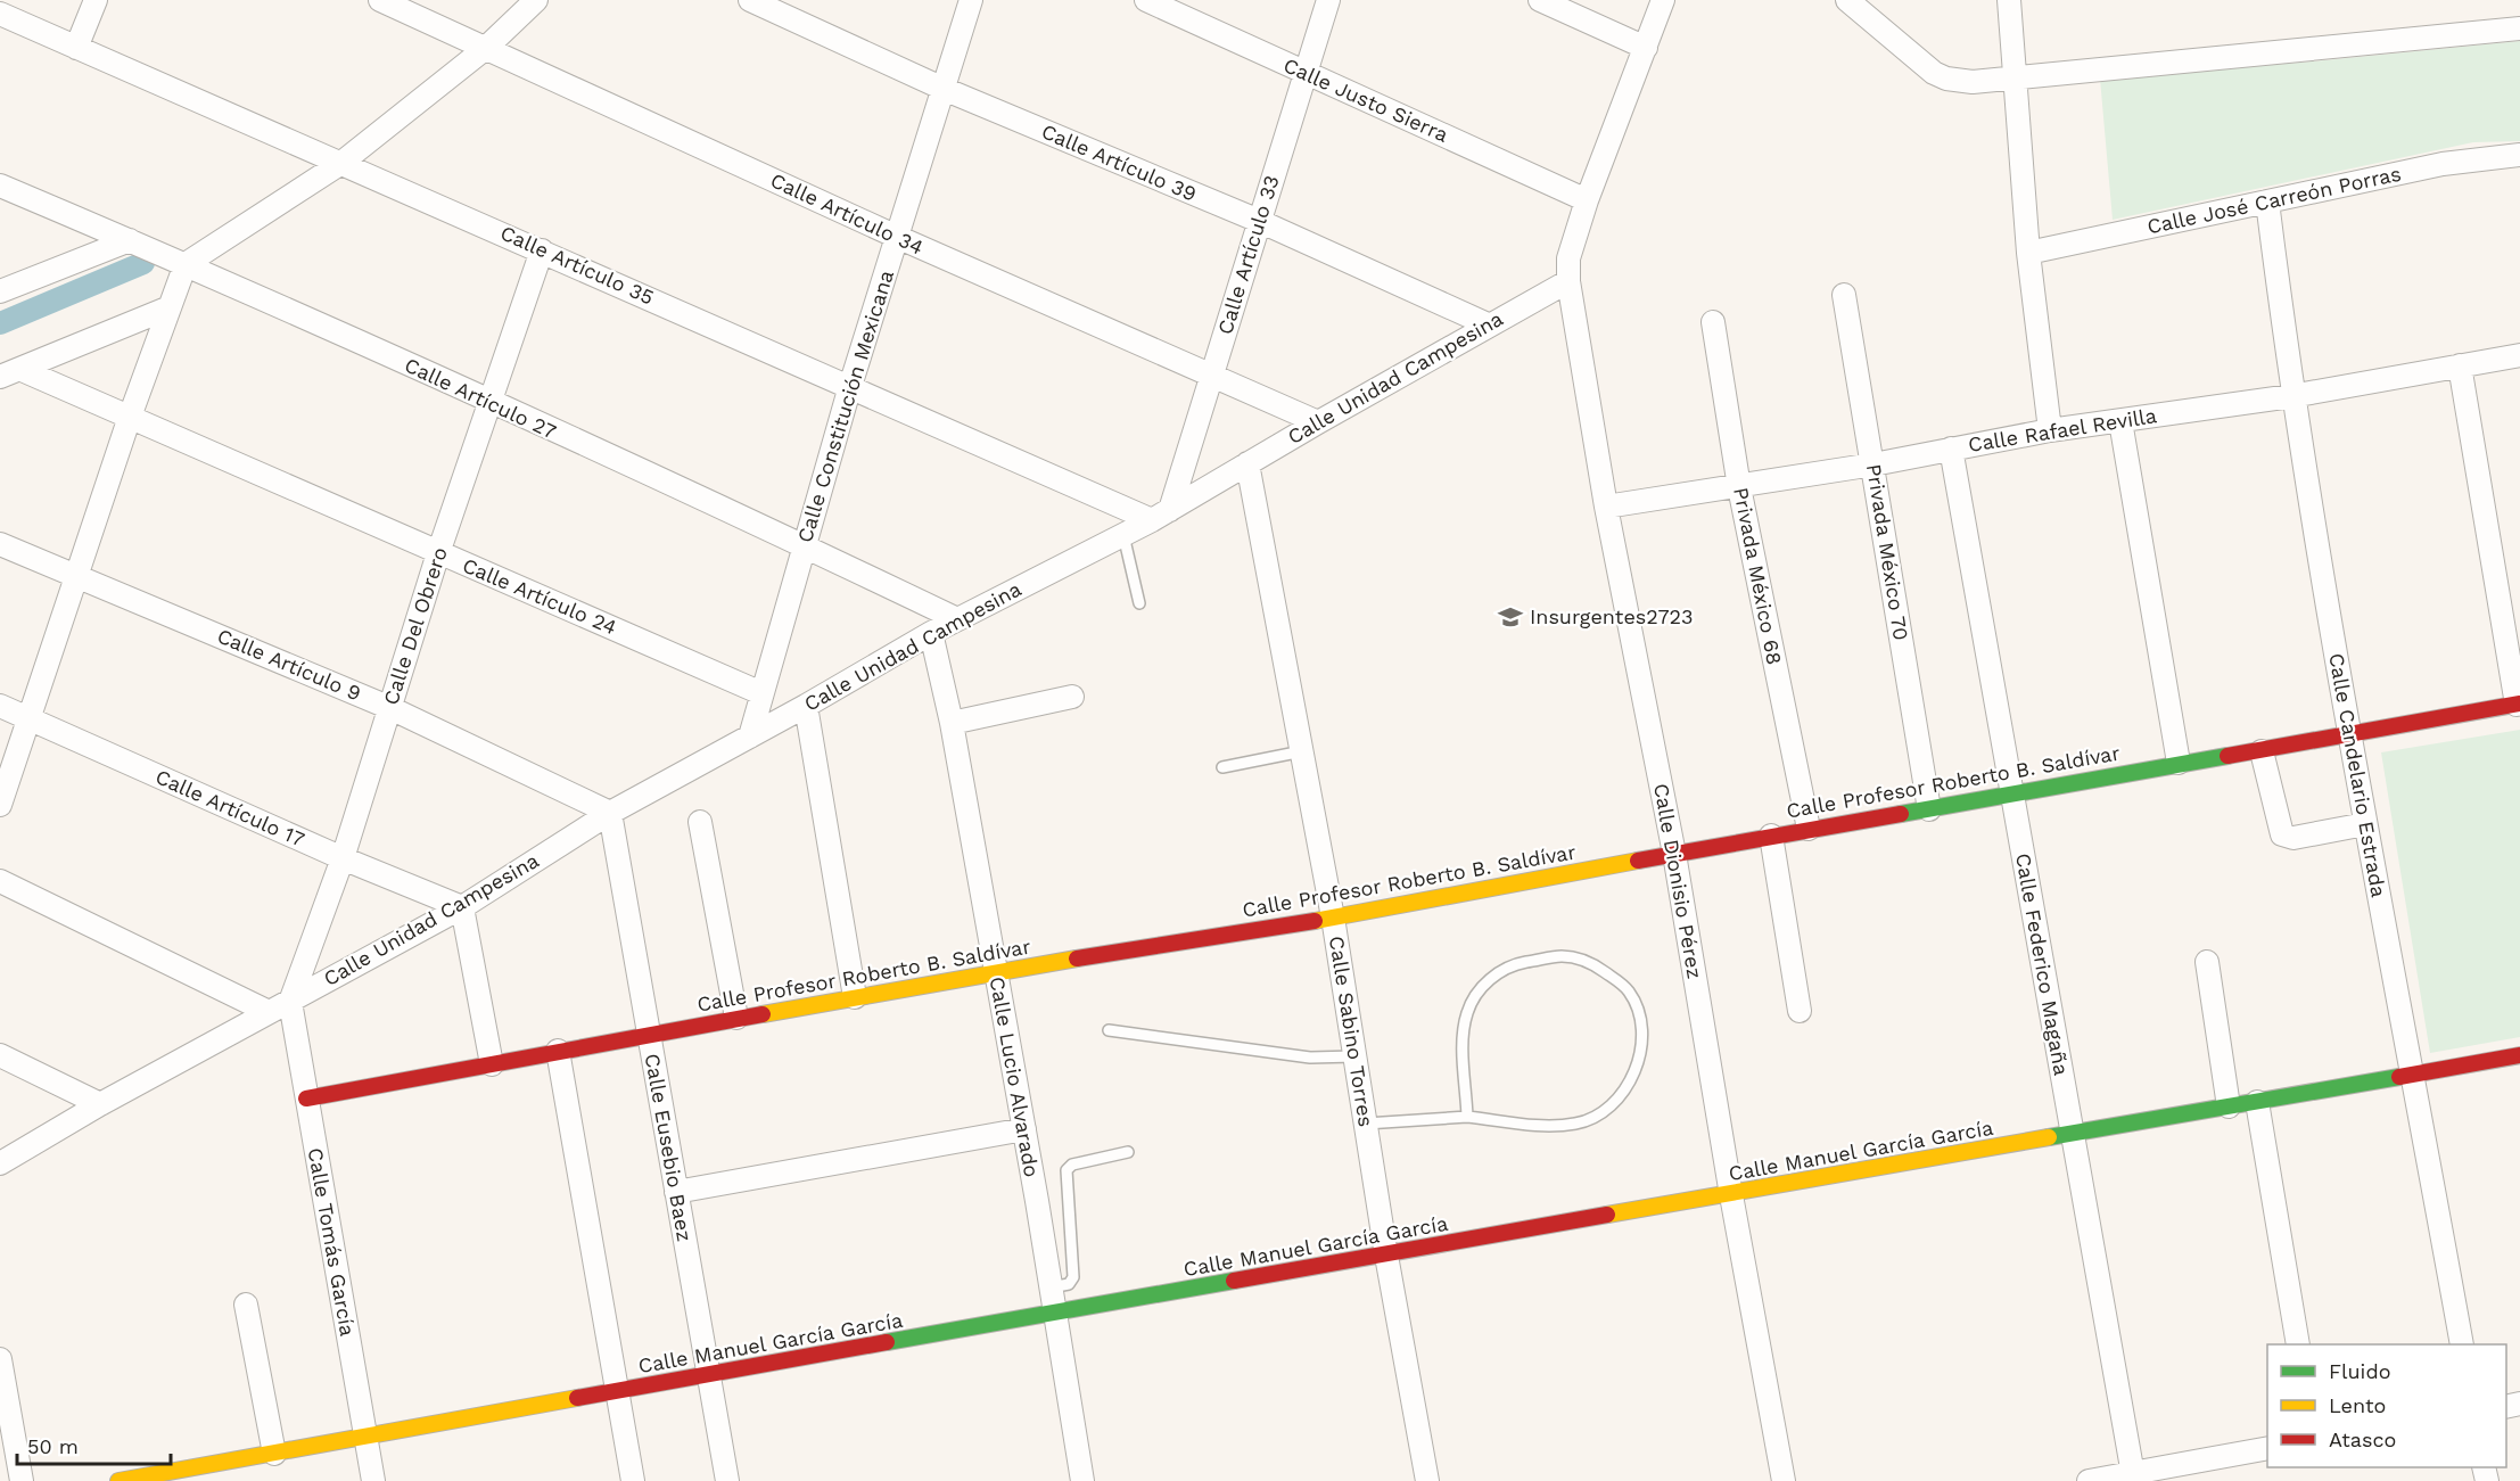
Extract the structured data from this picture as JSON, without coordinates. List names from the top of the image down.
{
  "streets": {
    "street": [
      "Calle Justo Sierra",
      "Calle Artículo 39",
      "Calle José Carreón Porras",
      "Calle Artículo 34",
      "Calle Artículo 33",
      "Calle Artículo 35",
      "Calle Unidad Campesina",
      "Calle Artículo 27",
      "Calle Constitución Mexicana",
      "Calle Rafael Revilla",
      "Privada México 70",
      "Privada México 68",
      "Calle Artículo 24",
      "Calle Del Obrero",
      "Calle Artículo 9",
      "Calle Candelario Estrada",
      "Calle Profesor Roberto B. Saldívar",
      "Calle Artículo 17",
      "Calle Dionisio Pérez",
      "Calle Federico Magaña",
      "Calle Sabino Torres",
      "Calle Lucio Alvarado",
      "Calle Eusebio Baez",
      "Calle Manuel García García",
      "Calle Tomás García"
    ]
  },
  "crossings": [
    ["Calle Justo Sierra", "Calle Artículo 33"],
    ["Calle Artículo 39", "Calle Artículo 33"],
    ["Calle Artículo 39", "Calle Unidad Campesina"],
    ["Calle Artículo 39", "Calle Constitución Mexicana"],
    ["Calle José Carreón Porras", "Calle Candelario Estrada"],
    ["Calle Artículo 34", "Calle Artículo 33"],
    ["Calle Artículo 34", "Calle Unidad Campesina"],
    ["Calle Artículo 34", "Calle Constitución Mexicana"],
    ["Calle Artículo 33", "Calle Artículo 35"],
    ["Calle Artículo 33", "Calle Unidad Campesina"],
    ["Calle Artículo 35", "Calle Unidad Campesina"],
    ["Calle Artículo 35", "Calle Constitución Mexicana"],
    ["Calle Artículo 35", "Calle Del Obrero"],
    ["Calle Unidad Campesina", "Calle Artículo 27"],
    ["Calle Unidad Campesina", "Calle Constitución Mexicana"],
    ["Calle Unidad Campesina", "Calle Del Obrero"],
    ["Calle Unidad Campesina", "Calle Artículo 9"],
    ["Calle Unidad Campesina", "Calle Artículo 17"],
    ["Calle Unidad Campesina", "Calle Dionisio Pérez"],
    ["Calle Unidad Campesina", "Calle Sabino Torres"],
    ["Calle Unidad Campesina", "Calle Lucio Alvarado"],
    ["Calle Unidad Campesina", "Calle Eusebio Baez"],
    ["Calle Unidad Campesina", "Calle Tomás García"],
    ["Calle Artículo 27", "Calle Constitución Mexicana"],
    ["Calle Artículo 27", "Calle Del Obrero"],
    ["Calle Constitución Mexicana", "Calle Artículo 24"],
    ["Calle Rafael Revilla", "Privada México 70"],
    ["Calle Rafael Revilla", "Privada México 68"],
    ["Calle Rafael Revilla", "Calle Candelario Estrada"],
    ["Calle Rafael Revilla", "Calle Dionisio Pérez"],
    ["Calle Rafael Revilla", "Calle Federico Magaña"],
    ["Privada México 70", "Calle Profesor Roberto B. Saldívar"],
    ["Privada México 68", "Calle Profesor Roberto B. Saldívar"],
    ["Calle Artículo 24", "Calle Del Obrero"],
    ["Calle Del Obrero", "Calle Artículo 9"],
    ["Calle Del Obrero", "Calle Artículo 17"],
    ["Calle Del Obrero", "Calle Tomás García"],
    ["Calle Artículo 9", "Calle Eusebio Baez"],
    ["Calle Candelario Estrada", "Calle Profesor Roberto B. Saldívar"],
    ["Calle Candelario Estrada", "Calle Manuel García García"],
    ["Calle Profesor Roberto B. Saldívar", "Calle Dionisio Pérez"],
    ["Calle Profesor Roberto B. Saldívar", "Calle Federico Magaña"],
    ["Calle Profesor Roberto B. Saldívar", "Calle Sabino Torres"],
    ["Calle Profesor Roberto B. Saldívar", "Calle Lucio Alvarado"],
    ["Calle Profesor Roberto B. Saldívar", "Calle Eusebio Baez"],
    ["Calle Profesor Roberto B. Saldívar", "Calle Tomás García"],
    ["Calle Dionisio Pérez", "Calle Manuel García García"],
    ["Calle Federico Magaña", "Calle Manuel García García"],
    ["Calle Sabino Torres", "Calle Manuel García García"],
    ["Calle Lucio Alvarado", "Calle Manuel García García"],
    ["Calle Eusebio Baez", "Calle Manuel García García"],
    ["Calle Manuel García García", "Calle Tomás García"]
  ],
  "places": {
    "school or university": ["Insurgentes2723"]
  },
  "legend": ["Fluido", "Lento", "Atasco"],
  "scale_bar": "50 m"
}
